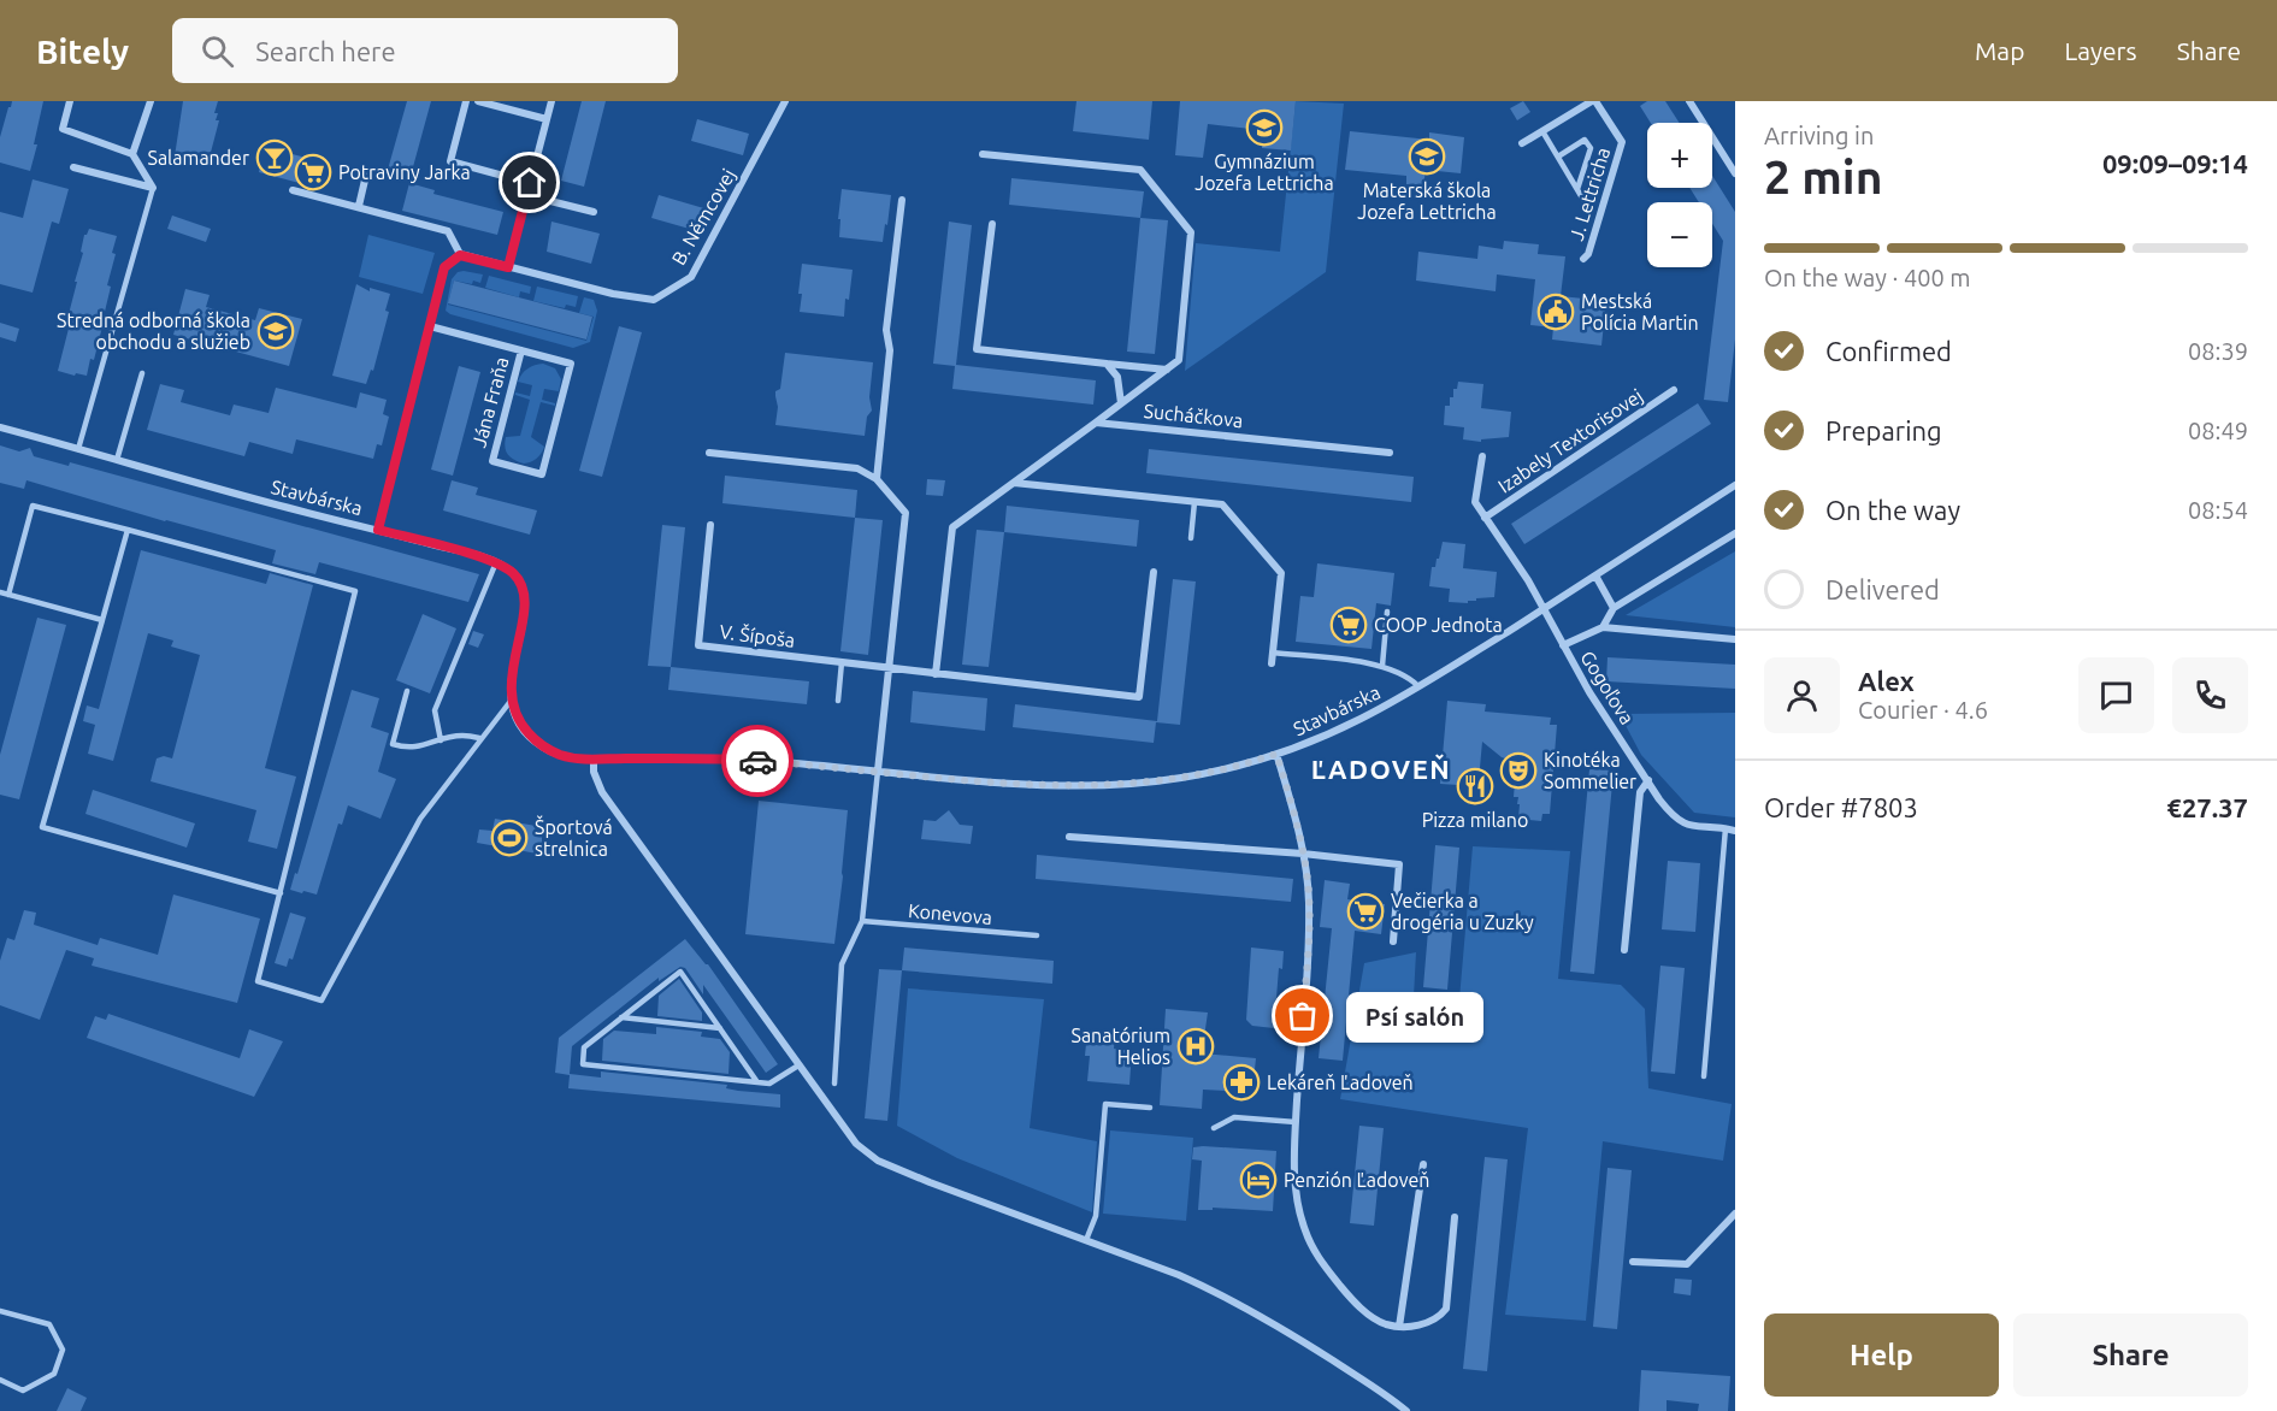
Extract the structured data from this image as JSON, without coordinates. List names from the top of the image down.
{
  "streets": {
    "street": [
      "J. Lettricha",
      "B. Němcovej",
      "Jána Fraňa",
      "Sucháčkova",
      "Izabely Textorisovej",
      "Stavbárska",
      "V. Šípoša",
      "Gogoľova"
    ],
    "lane": ["Konevova"]
  },
  "crossings": [
    ["Izabely Textorisovej", "Stavbárska"],
    ["Izabely Textorisovej", "Gogoľova"],
    ["Stavbárska", "Gogoľova"]
  ],
  "districts": ["ĽADOVEŇ"],
  "places": {
    "school or university": ["Gymnázium Jozefa Lettricha", "Materská škola Jozefa Lettricha", "Stredná odborná škola obchodu a služieb"],
    "bar": ["Salamander"],
    "supermarket": ["Potraviny Jarka", "COOP Jednota", "Večierka a drogéria u Zuzky"],
    "public building": ["Mestská Polícia Martin"],
    "theatre": ["Kinotéka Sommelier"],
    "restaurant": ["Pizza milano"],
    "sports": ["Športová strelnica"],
    "other": ["Psí salón"],
    "hospital": ["Sanatórium Helios"],
    "pharmacy": ["Lekáreň Ľadoveň"],
    "hotel": ["Penzión Ľadoveň"]
  },
  "page": {
    "header": "Bitely",
    "search": "Search here",
    "nav": ["Map", "Layers", "Share"],
    "heading": ["2 min", "Arriving in", "09:09–09:14"],
    "panel": [
      "Alex",
      "Courier · 4.6",
      "Order #7803",
      "€27.37"
    ],
    "map_buttons": ["+", "−"],
    "bar": "On the way · 400 m",
    "list": [
      ["Confirmed", "08:39"],
      ["Preparing", "08:49"],
      ["On the way", "08:54"],
      "Delivered"
    ],
    "bubble": "Psí salón",
    "buttons": ["Help", "Share"]
  }
}
